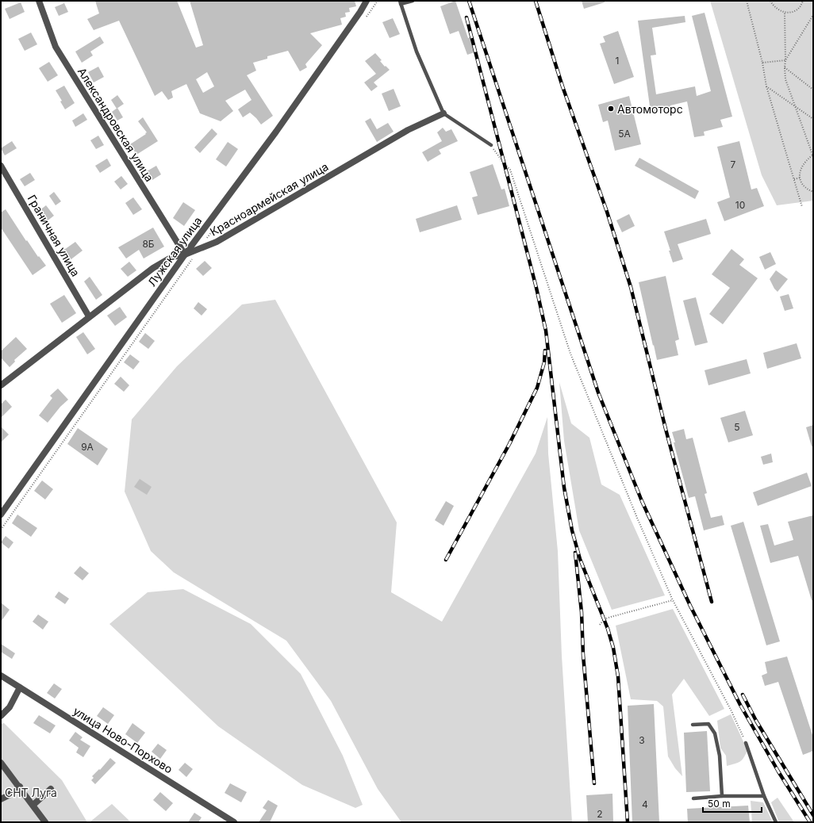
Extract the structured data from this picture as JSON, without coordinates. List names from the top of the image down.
{
  "streets": {
    "street": [
      "Александровская улица",
      "Красноармейская улица",
      "Граничная улица",
      "Лужская улица",
      "улица Ново-Порхово"
    ]
  },
  "crossings": [
    ["Александровская улица", "Красноармейская улица"],
    ["Александровская улица", "Лужская улица"],
    ["Красноармейская улица", "Граничная улица"],
    ["Красноармейская улица", "Лужская улица"]
  ],
  "parks": ["СНТ Луга"],
  "places": ["Автомоторс"],
  "house_numbers": [
    "1",
    "5А",
    "7",
    "10",
    "8Б",
    "5",
    "9А",
    "3",
    "4",
    "2"
  ],
  "scale_bar": "50 m"
}
